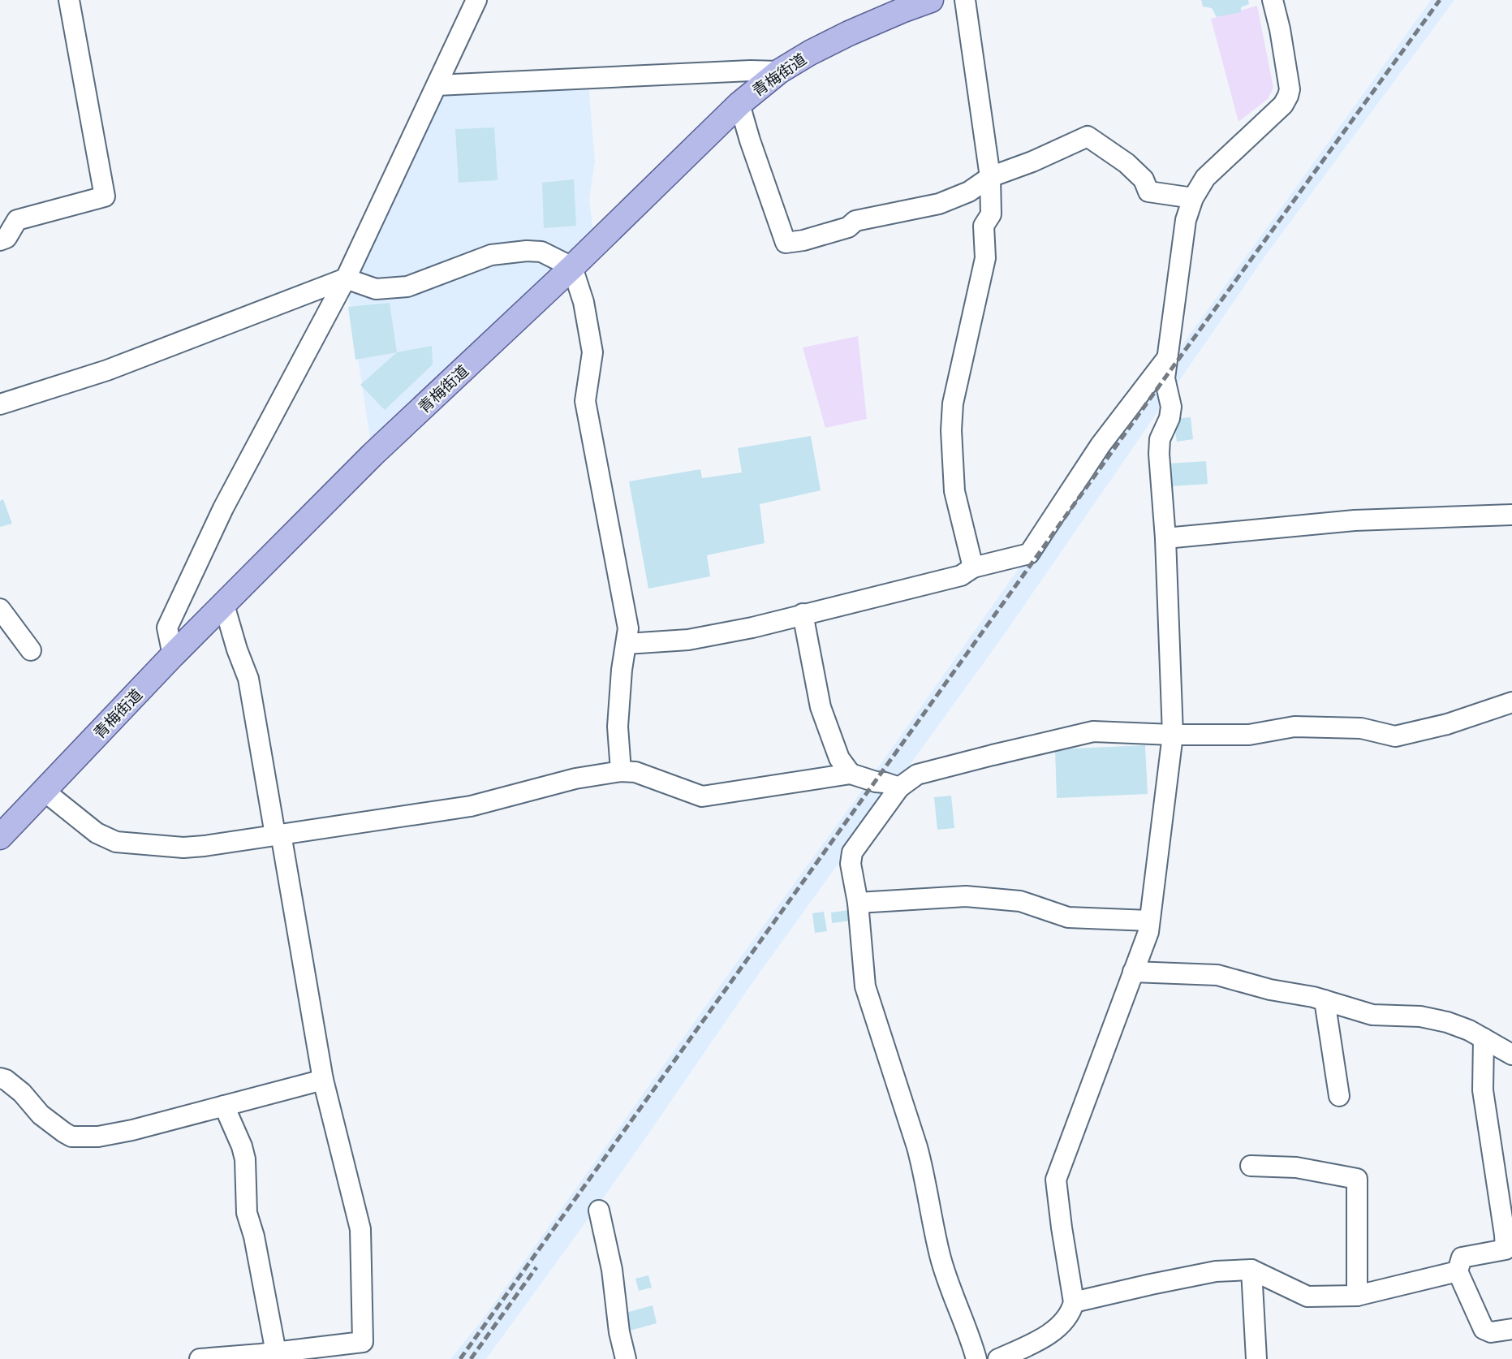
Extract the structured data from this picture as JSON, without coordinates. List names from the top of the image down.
{
  "streets": {
    "main road": ["青梅街道"]
  }
}
